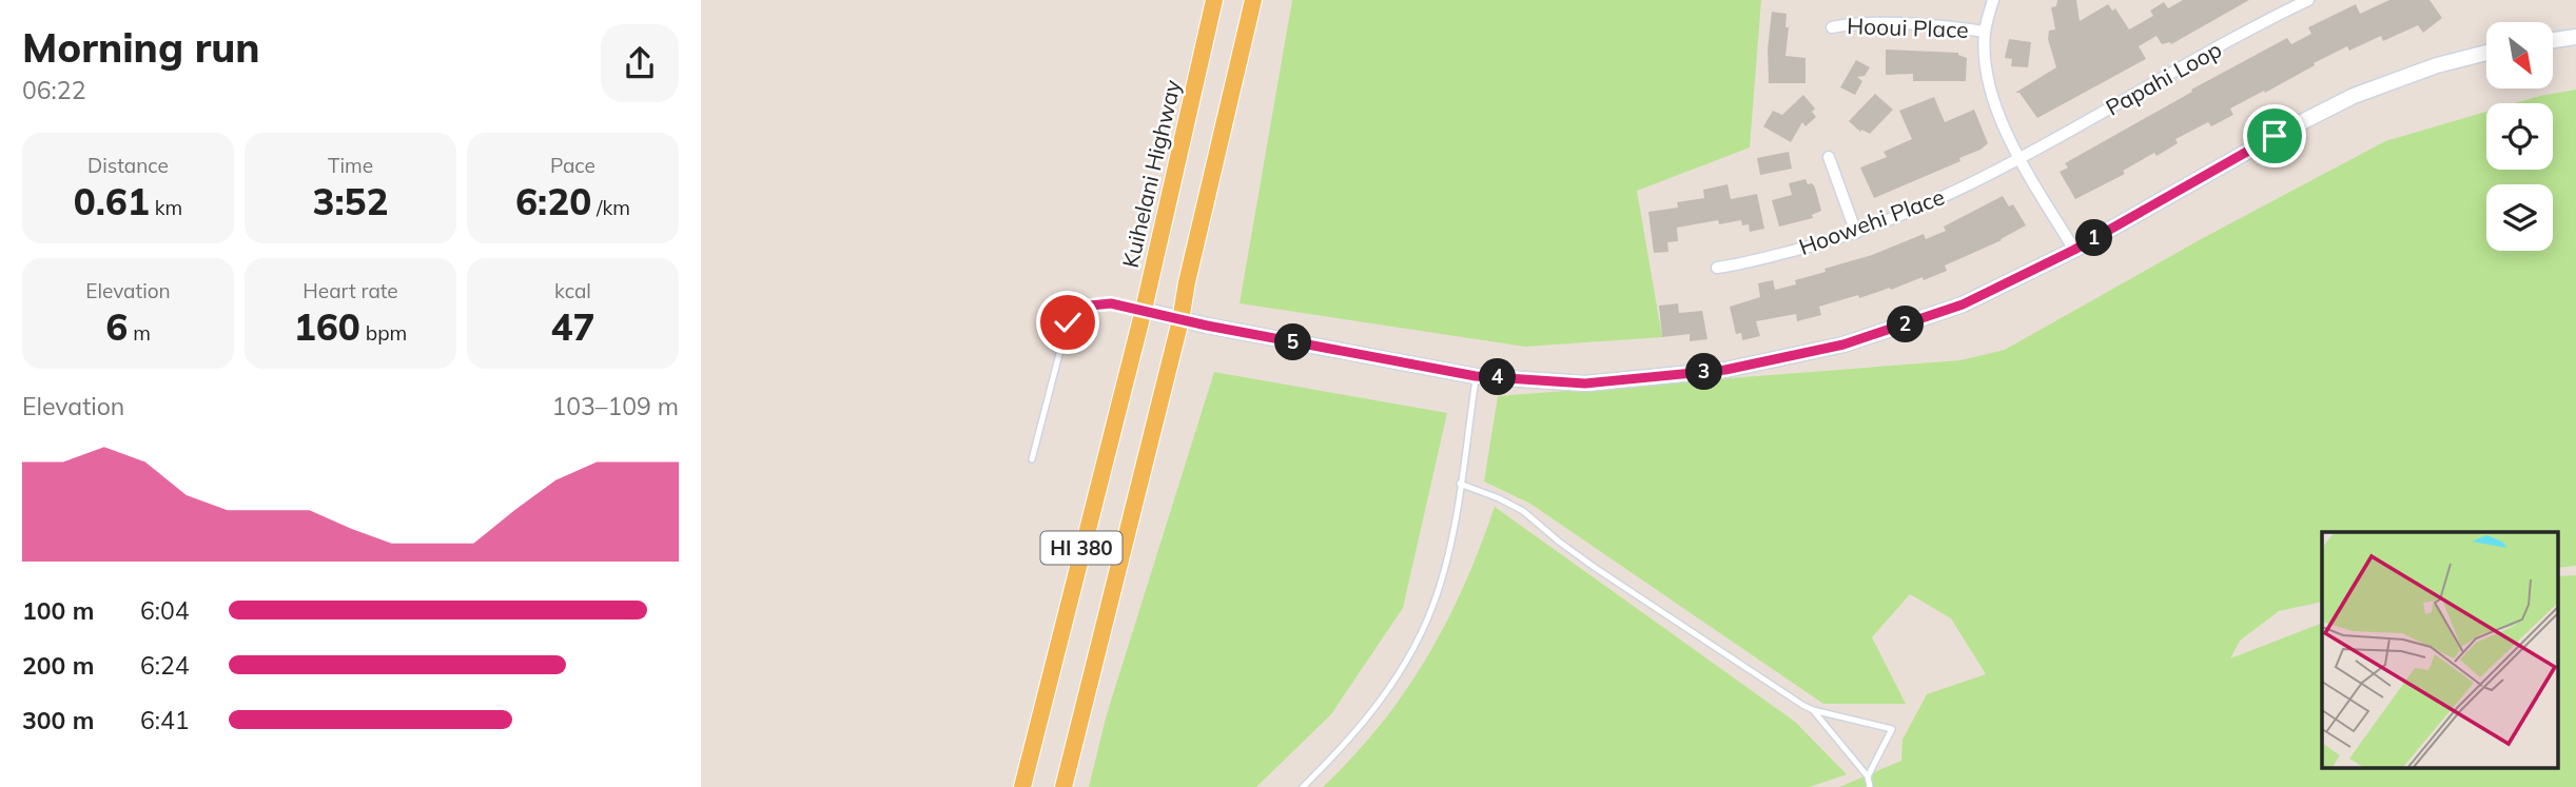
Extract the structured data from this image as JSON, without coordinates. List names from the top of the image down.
{
  "streets": {
    "main road": ["Kuihelani Highway", "HI 380"],
    "street": ["Hooui Place", "Papahi Loop", "Hoowehi Place"]
  },
  "crossings": [
    ["Papahi Loop", "Hoowehi Place"]
  ],
  "north": "bottom right",
  "page": {
    "heading": ["Morning run", "06:22"],
    "stats": [
      ["Distance", "0.61 km"],
      ["Time", "3:52"],
      ["Pace", "6:20 /km"],
      ["Elevation", "6 m"],
      ["Heart rate", "160 bpm"],
      ["kcal", "47"]
    ],
    "pins": [
      "1",
      "2",
      "5",
      "3",
      "4"
    ],
    "chart": ["Elevation", "103–109 m"],
    "list": [
      {
        "name": "100 m",
        "note": "6:04"
      },
      {
        "name": "200 m",
        "note": "6:24"
      },
      {
        "name": "300 m",
        "note": "6:41"
      }
    ]
  }
}
